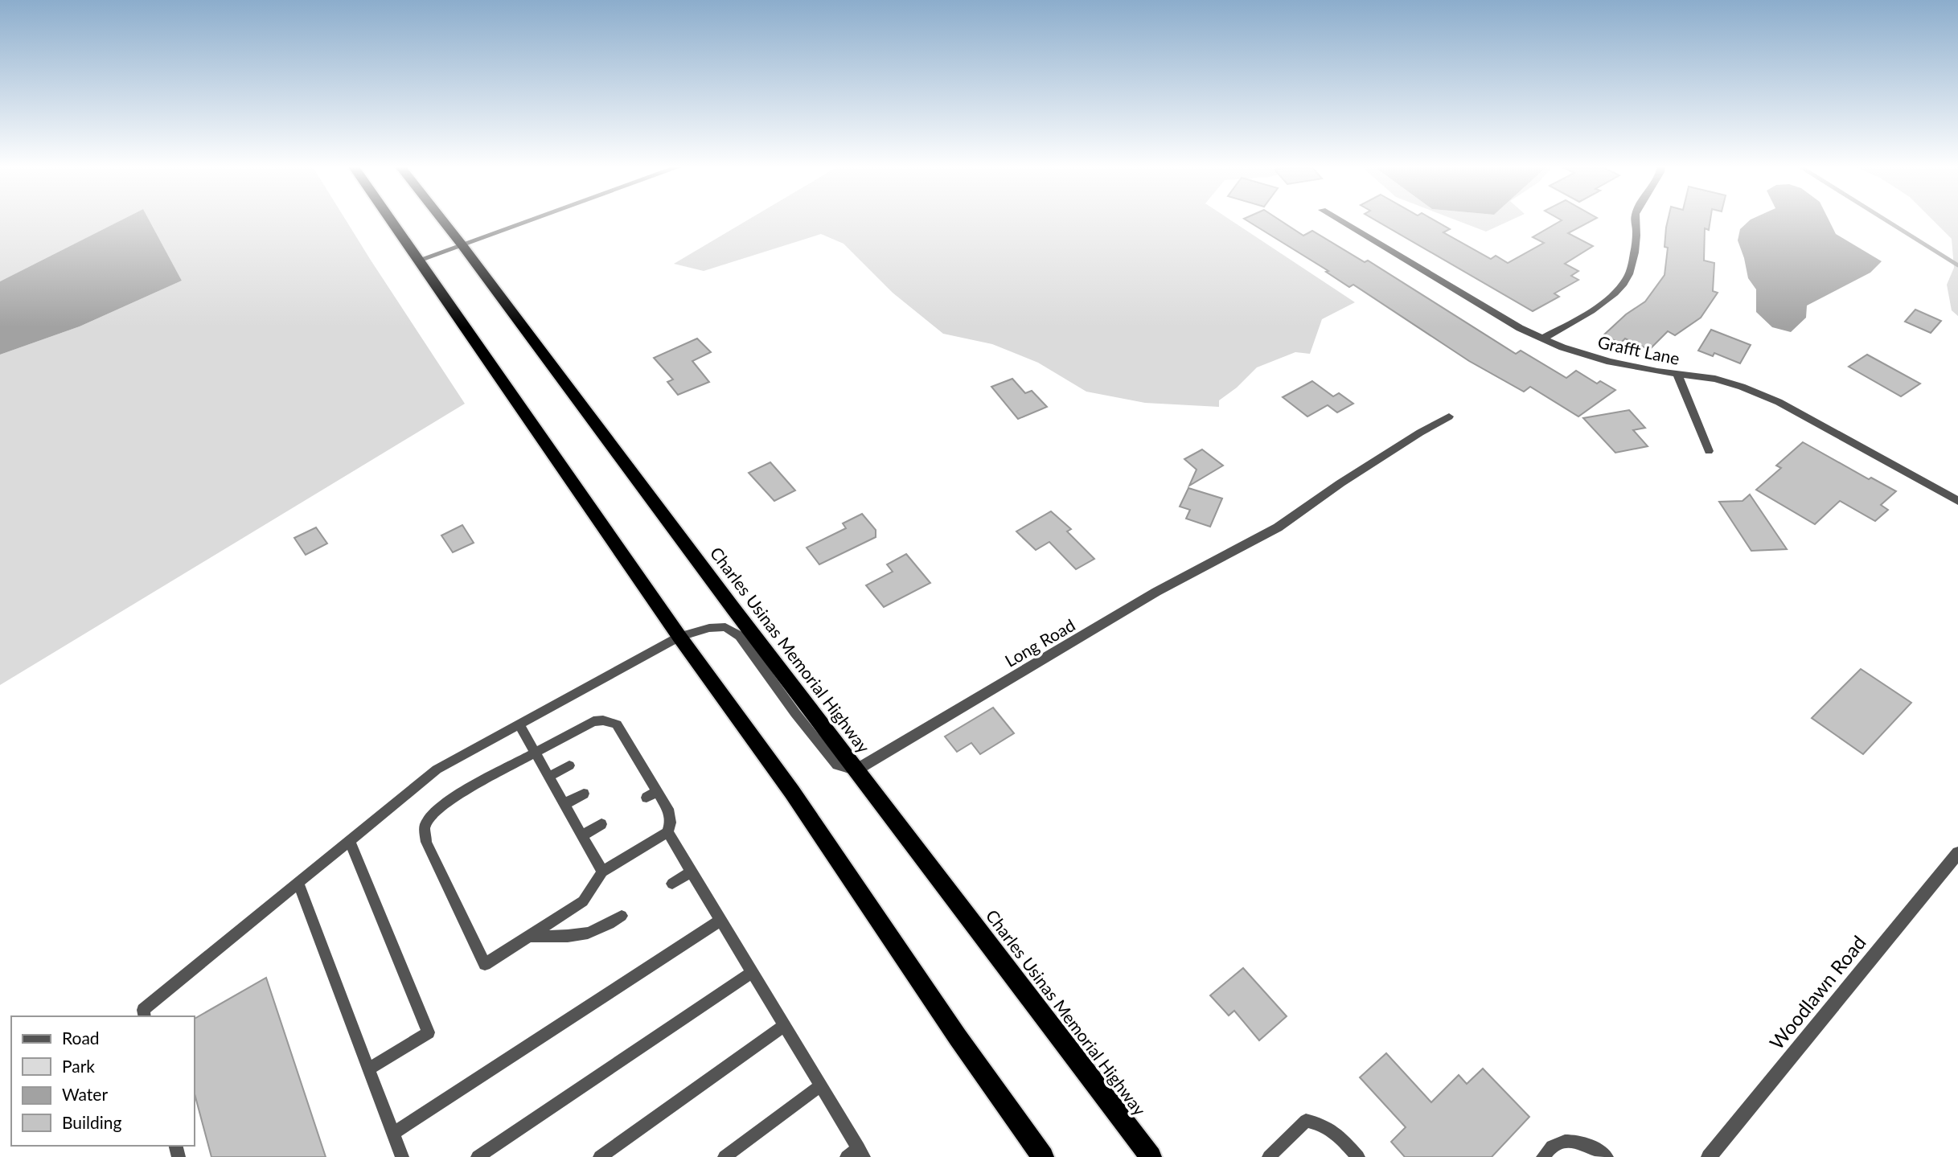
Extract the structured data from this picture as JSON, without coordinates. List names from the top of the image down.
{
  "streets": {
    "highway": ["Charles Usinas Memorial Highway"],
    "street": ["Grafft Lane", "Long Road", "Woodlawn Road"]
  },
  "crossings": [
    ["Long Road", "Charles Usinas Memorial Highway"]
  ],
  "legend": [
    "Road",
    "Park",
    "Water",
    "Building"
  ]
}
